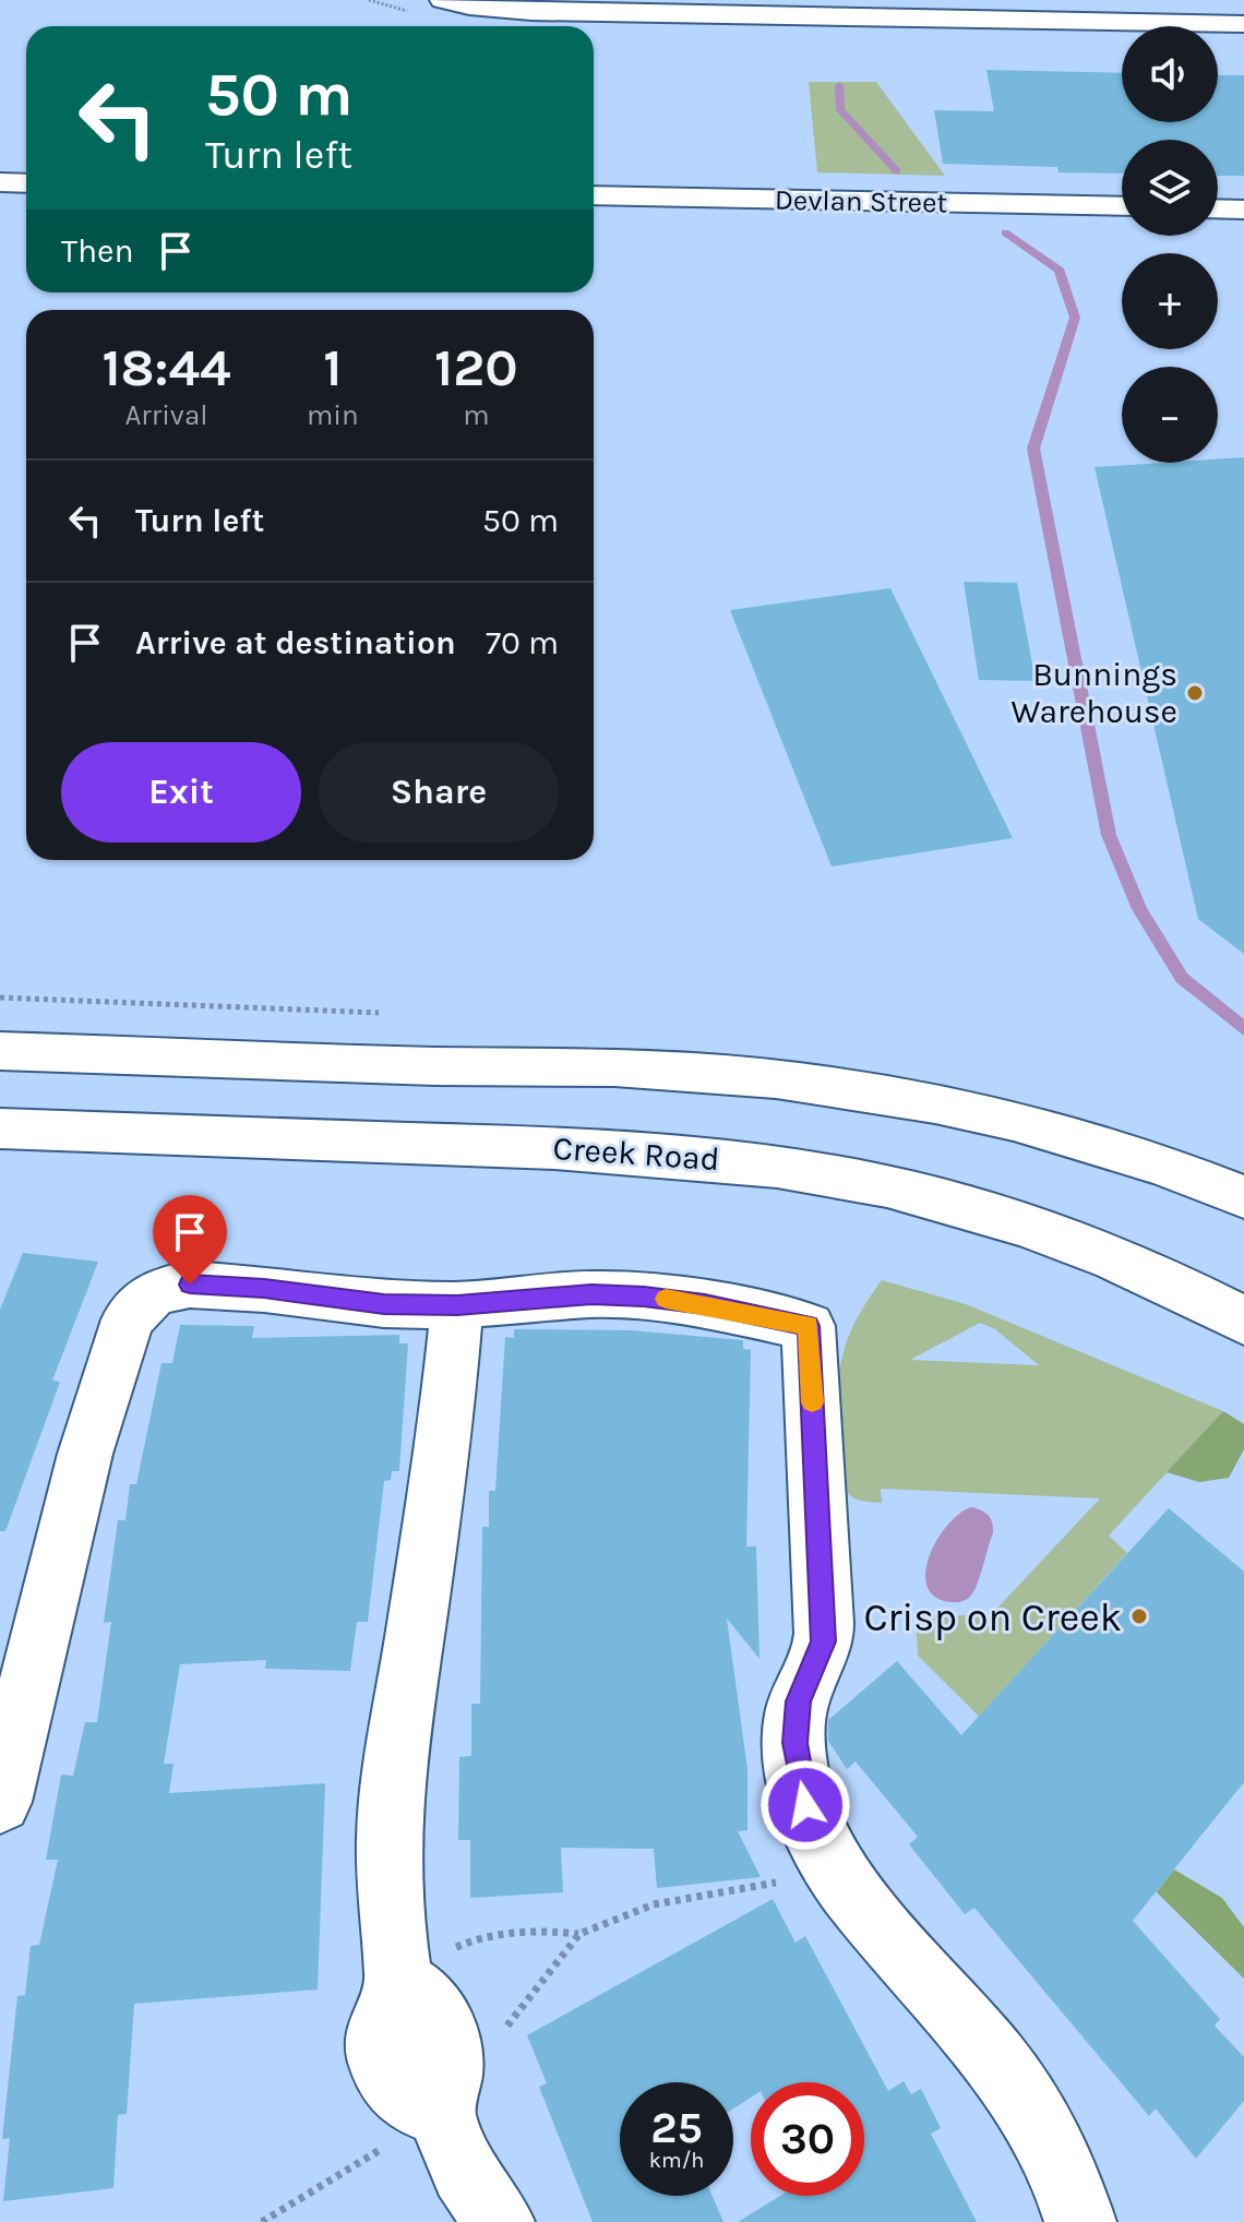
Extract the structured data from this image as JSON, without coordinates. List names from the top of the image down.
{
  "streets": {
    "street": ["Devlan Street", "Creek Road"]
  },
  "places": ["Bunnings Warehouse", "Crisp on Creek"],
  "page": {
    "map_buttons": ["+", "−"],
    "turn": ["50 m", "Turn left"],
    "then": "Then",
    "eta": [
      "18:44",
      "Arrival",
      "1",
      "min",
      "120",
      "m"
    ],
    "list": [
      {
        "name": "Turn left",
        "value": "50 m"
      },
      {
        "name": "Arrive at destination",
        "value": "70 m"
      }
    ],
    "buttons": ["Exit", "Share"],
    "speed": "25 km/h",
    "limit": "30"
  }
}
